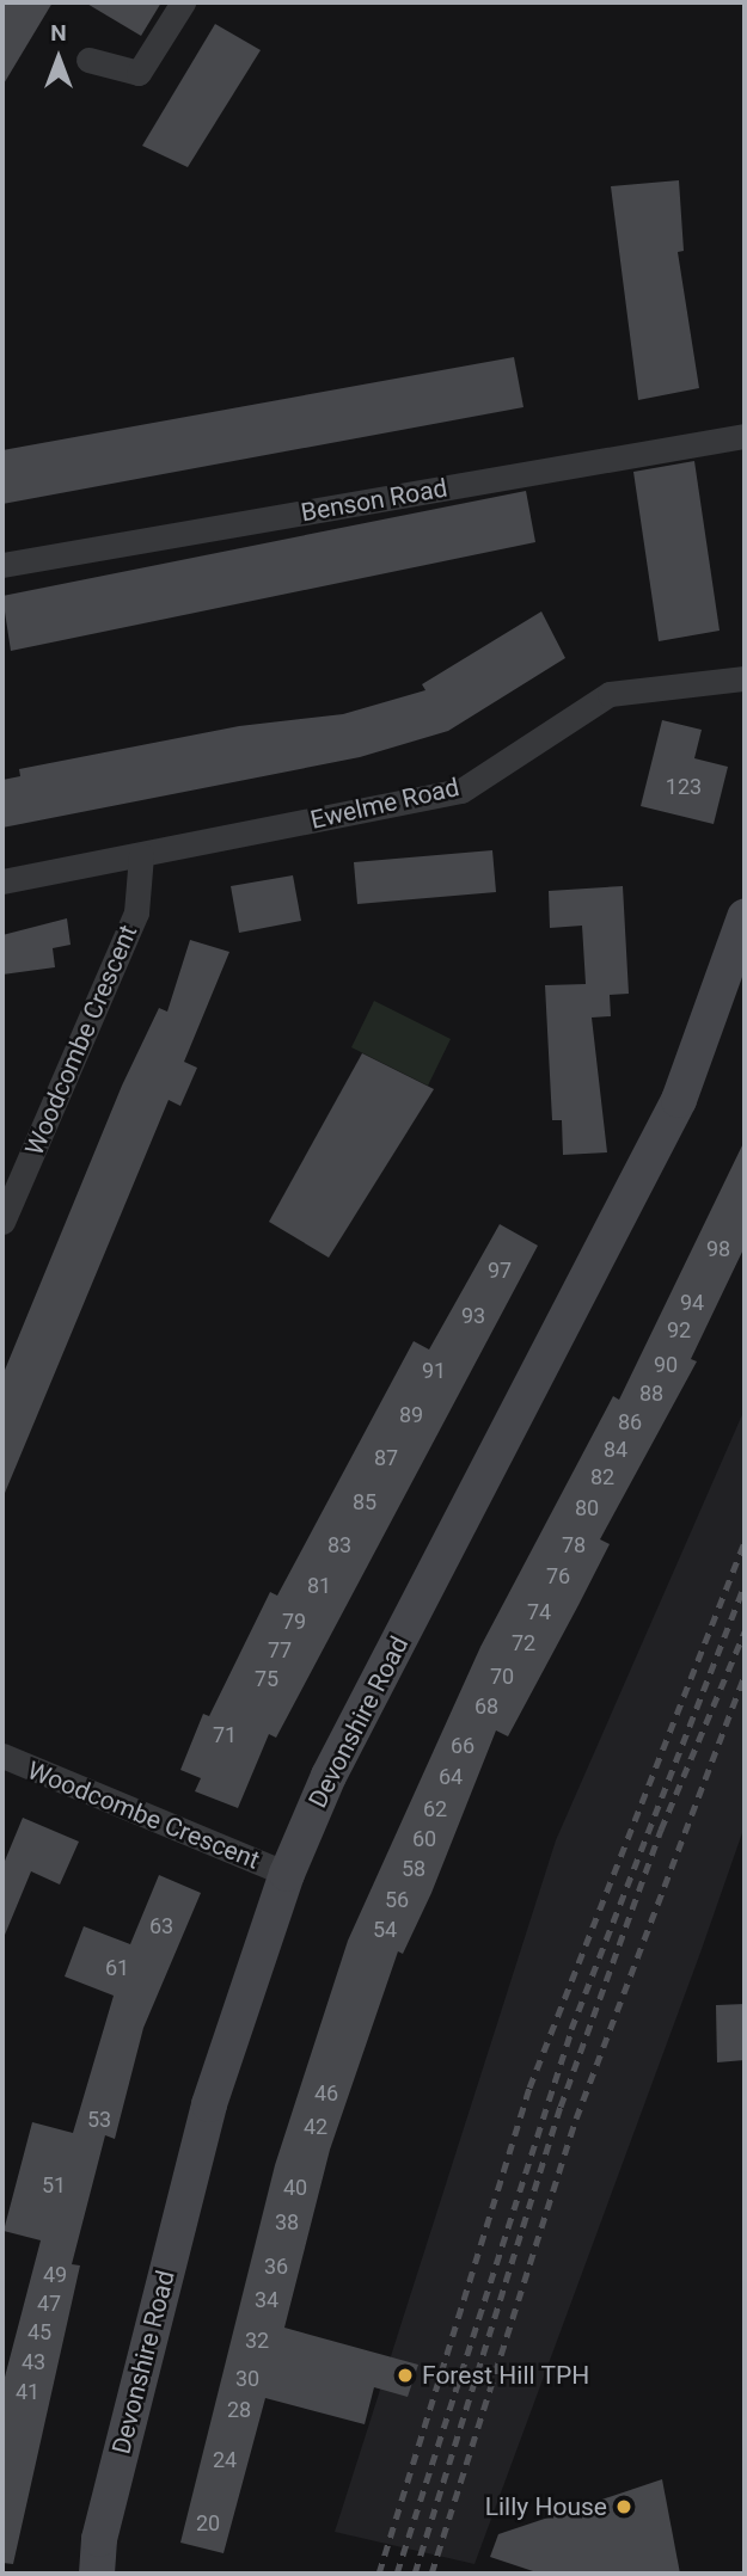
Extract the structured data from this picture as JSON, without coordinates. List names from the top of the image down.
{
  "streets": {
    "street": [
      "Benson Road",
      "Ewelme Road",
      "Woodcombe Crescent",
      "Devonshire Road"
    ]
  },
  "crossings": [
    ["Ewelme Road", "Woodcombe Crescent"],
    ["Woodcombe Crescent", "Devonshire Road"]
  ],
  "places": ["Forest Hill TPH", "Lilly House"],
  "house_numbers": [
    "123",
    "98",
    "97",
    "94",
    "93",
    "92",
    "90",
    "91",
    "88",
    "89",
    "86",
    "84",
    "87",
    "82",
    "85",
    "80",
    "83",
    "78",
    "76",
    "81",
    "74",
    "79",
    "72",
    "77",
    "70",
    "75",
    "68",
    "71",
    "66",
    "64",
    "62",
    "60",
    "58",
    "56",
    "63",
    "54",
    "61",
    "46",
    "53",
    "42",
    "51",
    "40",
    "38",
    "36",
    "49",
    "34",
    "47",
    "45",
    "32",
    "43",
    "30",
    "41",
    "28",
    "24",
    "20"
  ],
  "north": "top"
}
